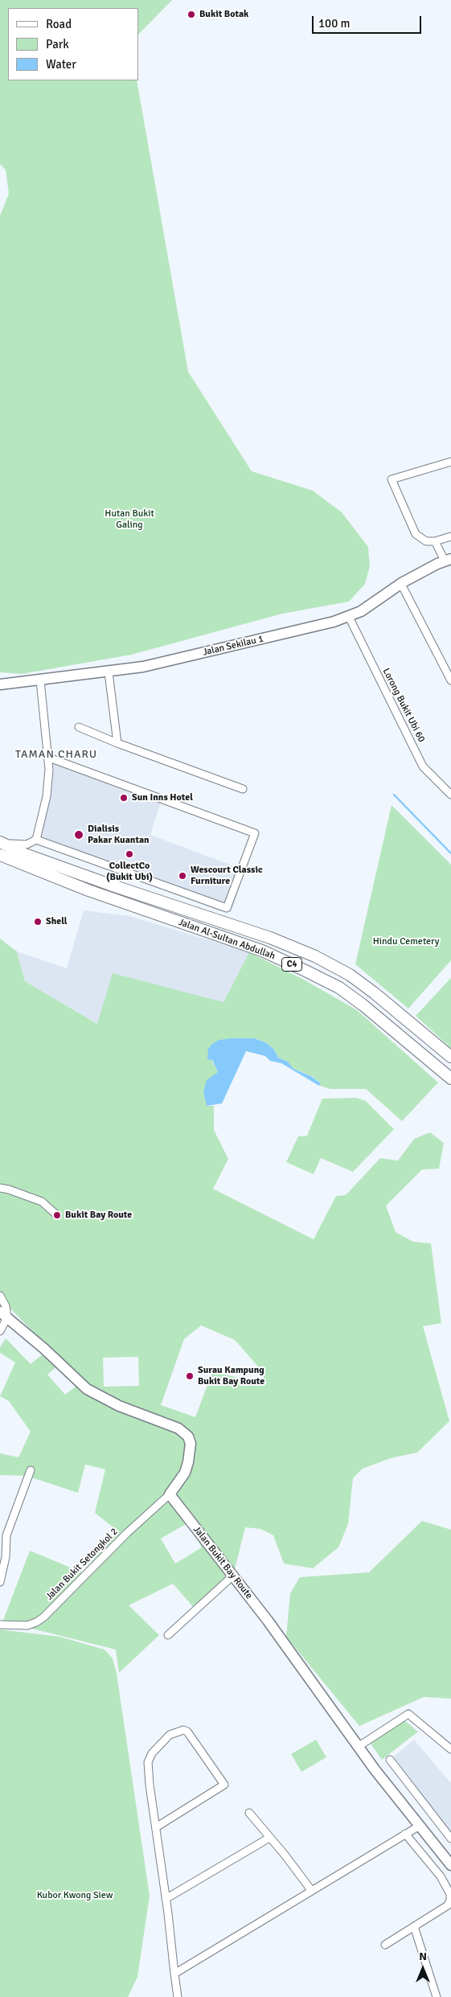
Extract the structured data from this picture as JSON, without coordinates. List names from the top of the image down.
{
  "streets": {
    "main road": ["Jalan Al-Sultan Abdullah", "C4"],
    "street": [
      "Jalan Sekilau 1",
      "Lorong Bukit Ubi 60",
      "Jalan Bukit Bay Route",
      "Jalan Bukit Setongkol 2"
    ]
  },
  "crossings": [
    ["Jalan Sekilau 1", "Lorong Bukit Ubi 60"],
    ["Jalan Bukit Bay Route", "Jalan Bukit Setongkol 2"]
  ],
  "districts": ["TAMAN CHARU"],
  "parks": ["Hutan Bukit Galing", "Hindu Cemetery", "Kubor Kwong Siew"],
  "places": [
    "Bukit Botak",
    "Sun Inns Hotel",
    "Dialisis Pakar Kuantan",
    "CollectCo (Bukit Ubi)",
    "Wescourt Classic Furniture",
    "Shell",
    "Bukit Bay Route",
    "Surau Kampung Bukit Bay Route"
  ],
  "legend": ["Road", "Park", "Water"],
  "scale_bar": "100 m",
  "north": "top"
}
